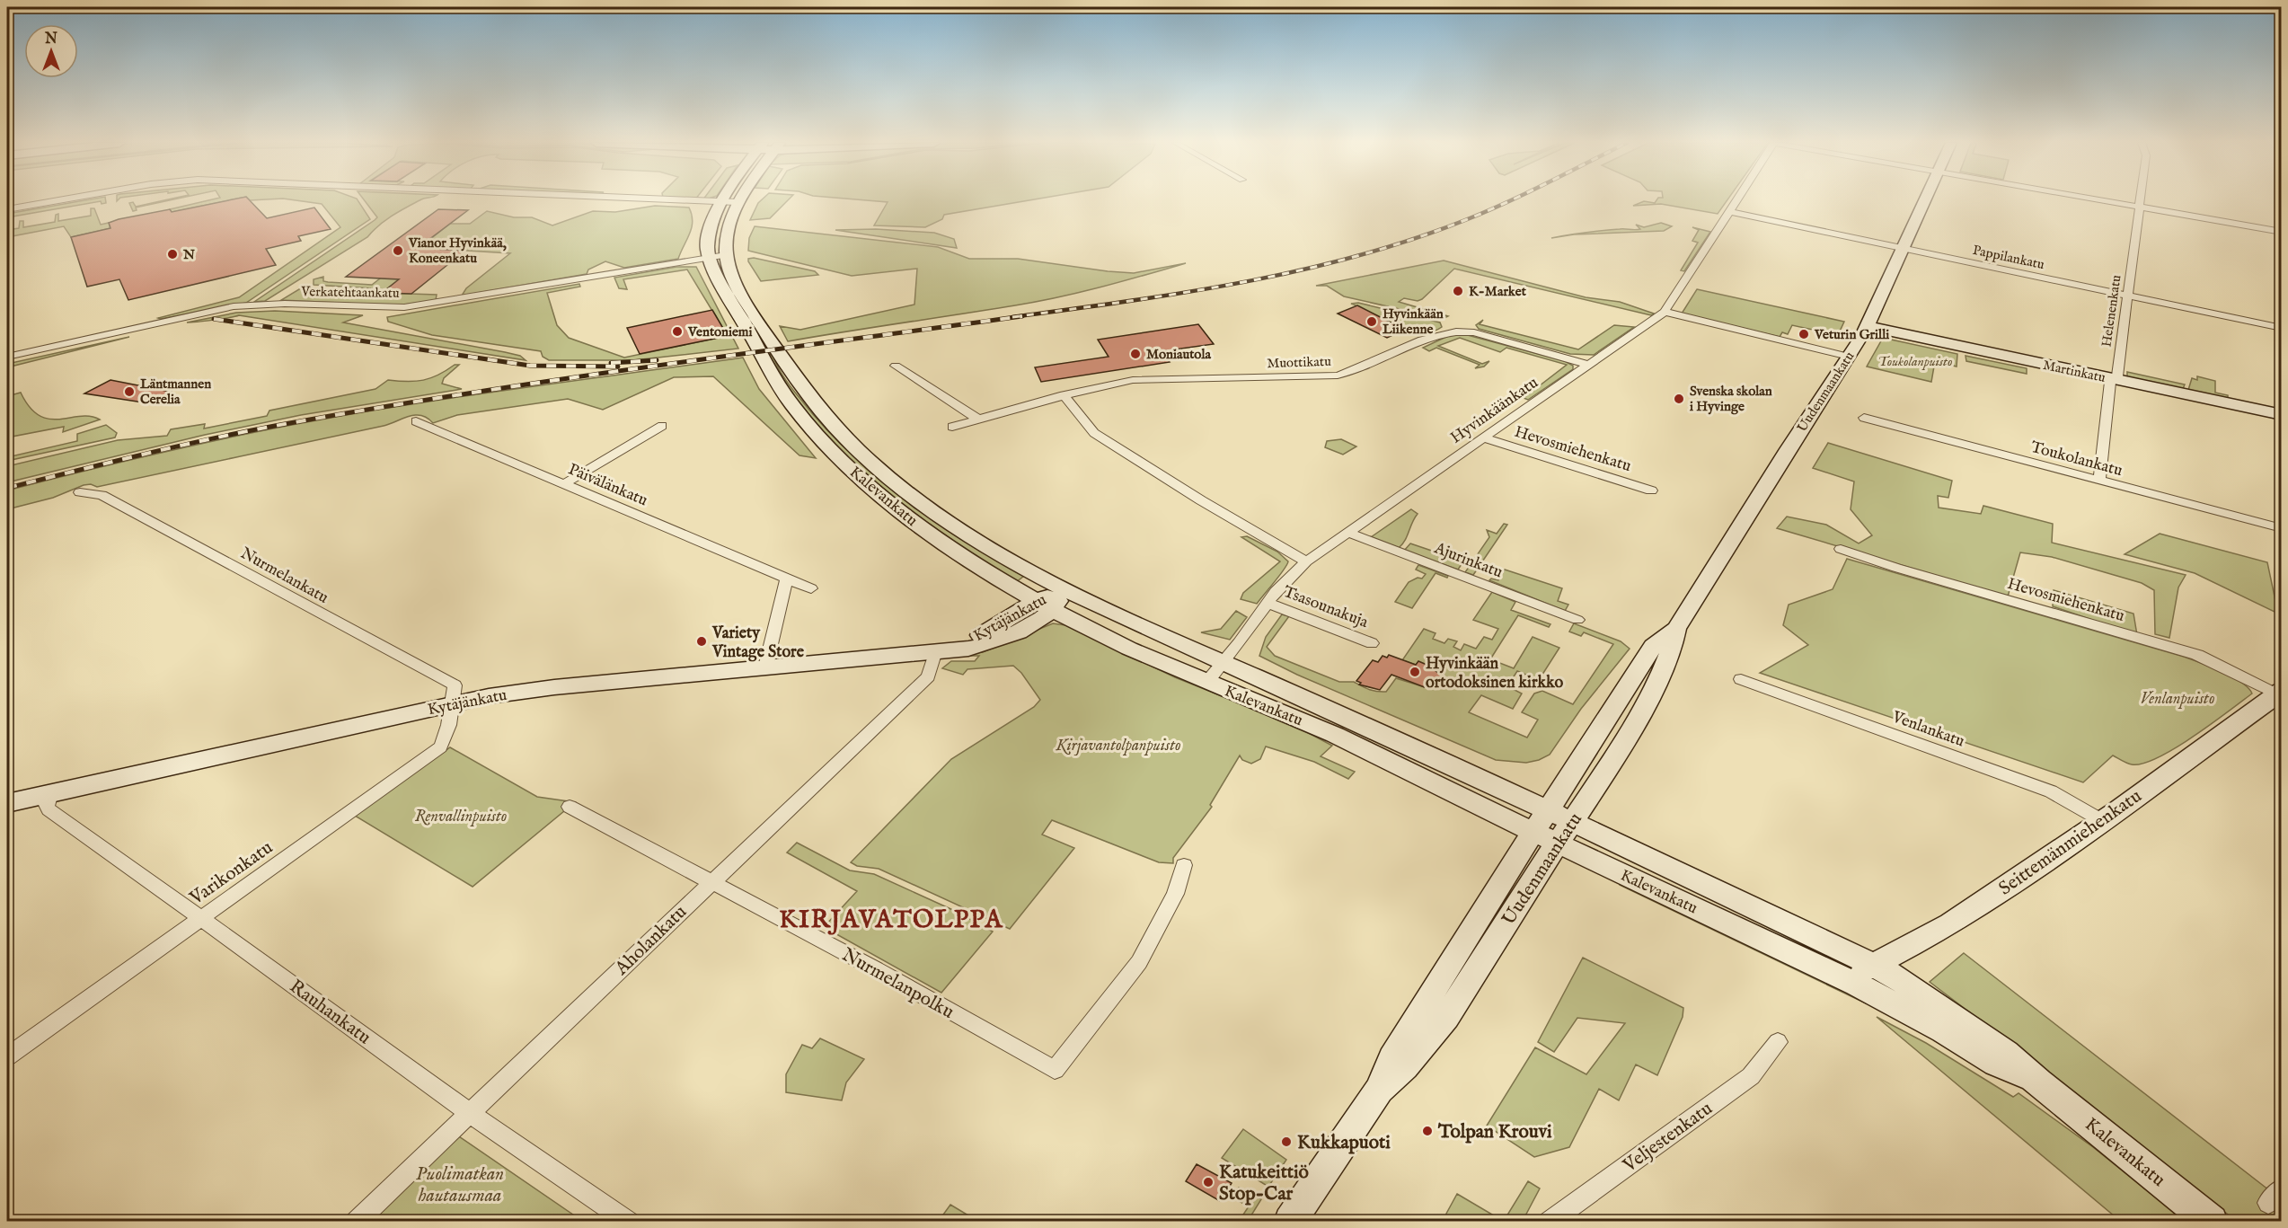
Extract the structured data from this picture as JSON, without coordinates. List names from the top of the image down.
{
  "streets": {
    "main road": [
      "Martinkatu",
      "Uudenmaankatu",
      "Kalevankatu",
      "Kytäjänkatu",
      "Seittemänmiehenkatu"
    ],
    "street": [
      "Pappilankatu",
      "Verkatehtaankatu",
      "Helenenkatu",
      "Muottikatu",
      "Hyvinkäänkatu",
      "Hevosmiehenkatu",
      "Toukolankatu",
      "Päivälänkatu",
      "Ajurinkatu",
      "Nurmelankatu",
      "Tsasounakuja",
      "Venlankatu",
      "Varikonkatu",
      "Aholankatu",
      "Nurmelanpolku",
      "Rauhankatu",
      "Veljestenkatu"
    ]
  },
  "crossings": [
    ["Pappilankatu", "Helenenkatu"],
    ["Pappilankatu", "Uudenmaankatu"],
    ["Pappilankatu", "Hyvinkäänkatu"],
    ["Verkatehtaankatu", "Kalevankatu"],
    ["Helenenkatu", "Martinkatu"],
    ["Helenenkatu", "Toukolankatu"],
    ["Muottikatu", "Hyvinkäänkatu"],
    ["Martinkatu", "Uudenmaankatu"],
    ["Uudenmaankatu", "Kalevankatu"],
    ["Hyvinkäänkatu", "Hevosmiehenkatu"],
    ["Hyvinkäänkatu", "Kalevankatu"],
    ["Hyvinkäänkatu", "Ajurinkatu"],
    ["Hyvinkäänkatu", "Tsasounakuja"],
    ["Hevosmiehenkatu", "Seittemänmiehenkatu"],
    ["Kalevankatu", "Kytäjänkatu"],
    ["Kalevankatu", "Seittemänmiehenkatu"],
    ["Nurmelankatu", "Kytäjänkatu"],
    ["Nurmelankatu", "Varikonkatu"],
    ["Kytäjänkatu", "Varikonkatu"],
    ["Kytäjänkatu", "Aholankatu"],
    ["Kytäjänkatu", "Rauhankatu"],
    ["Venlankatu", "Seittemänmiehenkatu"],
    ["Varikonkatu", "Rauhankatu"],
    ["Aholankatu", "Nurmelanpolku"],
    ["Aholankatu", "Rauhankatu"]
  ],
  "districts": ["KIRJAVATOLPPA"],
  "parks": [
    "Toukolanpuisto",
    "Venlanpuisto",
    "Kirjavantolpanpuisto",
    "Renvallinpuisto",
    "Puolimatkan hautausmaa"
  ],
  "places": [
    "Vianor Hyvinkää, Koneenkatu",
    "N",
    "K-Market",
    "Hyvinkään Liikenne",
    "Ventoniemi",
    "Veturin Grilli",
    "Moniautola",
    "Läntmannen Cerelia",
    "Svenska skolan i Hyvinge",
    "Variety Vintage Store",
    "Hyvinkään ortodoksinen kirkko",
    "Tolpan Krouvi",
    "Kukkapuoti",
    "Katukeittiö Stop-Car"
  ],
  "north": "top"
}
